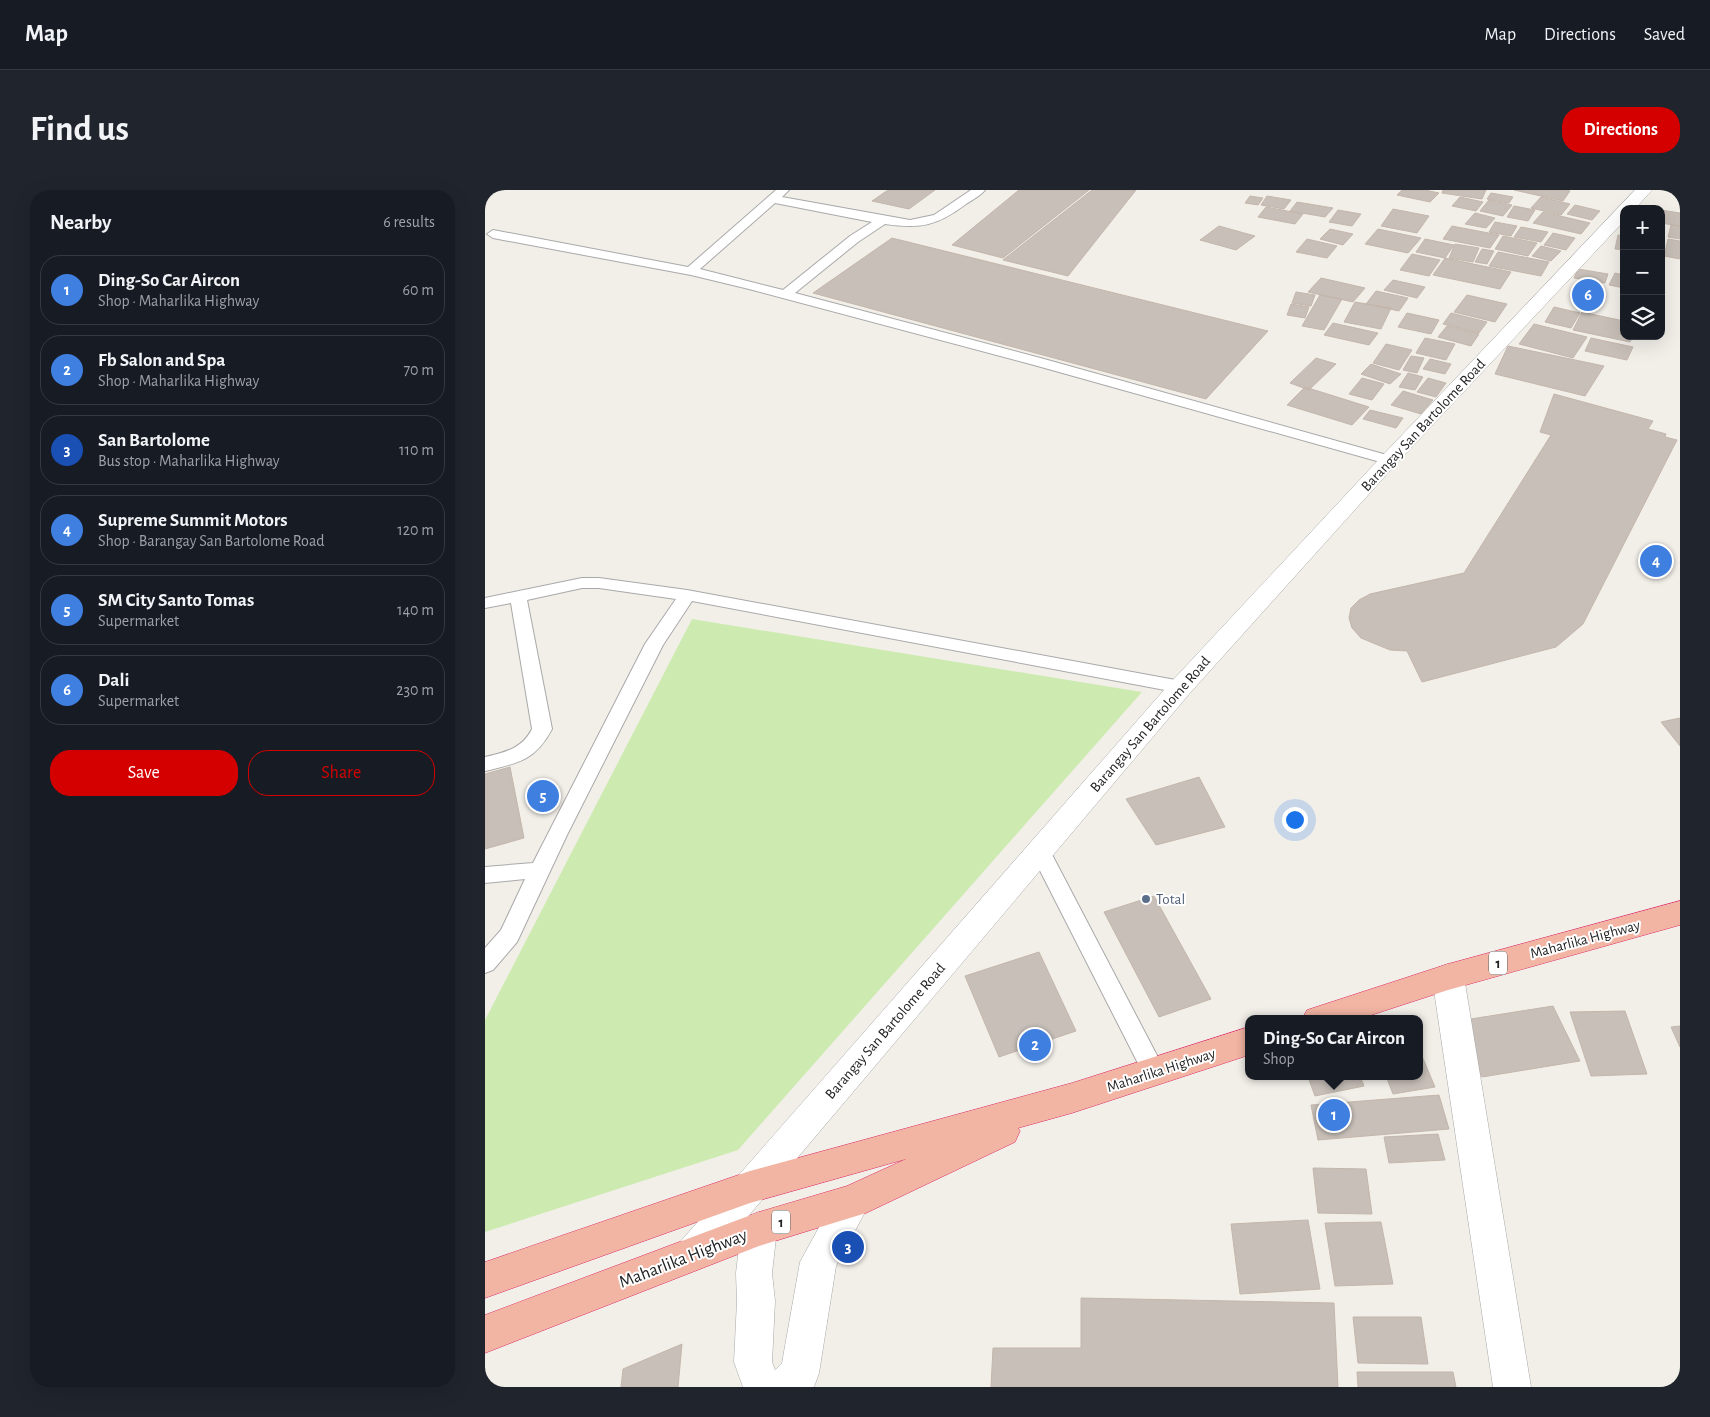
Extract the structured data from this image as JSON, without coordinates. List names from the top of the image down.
{
  "streets": {
    "highway": ["Maharlika Highway", "1"],
    "street": ["Barangay San Bartolome Road"]
  },
  "crossings": [
    ["Barangay San Bartolome Road", "Maharlika Highway"]
  ],
  "places": ["Total"],
  "page": {
    "header": "Map",
    "nav": ["Map", "Directions", "Saved"],
    "buttons": [
      "Directions",
      ["Save", "Share"]
    ],
    "title": "Find us",
    "heading": ["Nearby", "6 results"],
    "map_buttons": ["+", "−"],
    "list": [
      {
        "mark": "1",
        "name": "Ding-So Car Aircon",
        "note": "Shop · Maharlika Highway",
        "value": "60 m"
      },
      {
        "mark": "2",
        "name": "Fb Salon and Spa",
        "note": "Shop · Maharlika Highway",
        "value": "70 m"
      },
      {
        "mark": "3",
        "name": "San Bartolome",
        "note": "Bus stop · Maharlika Highway",
        "value": "110 m"
      },
      {
        "mark": "4",
        "name": "Supreme Summit Motors",
        "note": "Shop · Barangay San Bartolome Road",
        "value": "120 m"
      },
      {
        "mark": "5",
        "name": "SM City Santo Tomas",
        "note": "Supermarket",
        "value": "140 m"
      },
      {
        "mark": "6",
        "name": "Dali",
        "note": "Supermarket",
        "value": "230 m"
      }
    ],
    "pins": [
      "6",
      "4",
      "5",
      "2",
      "1",
      "3"
    ],
    "popup": ["Ding-So Car Aircon", "Shop"]
  }
}
